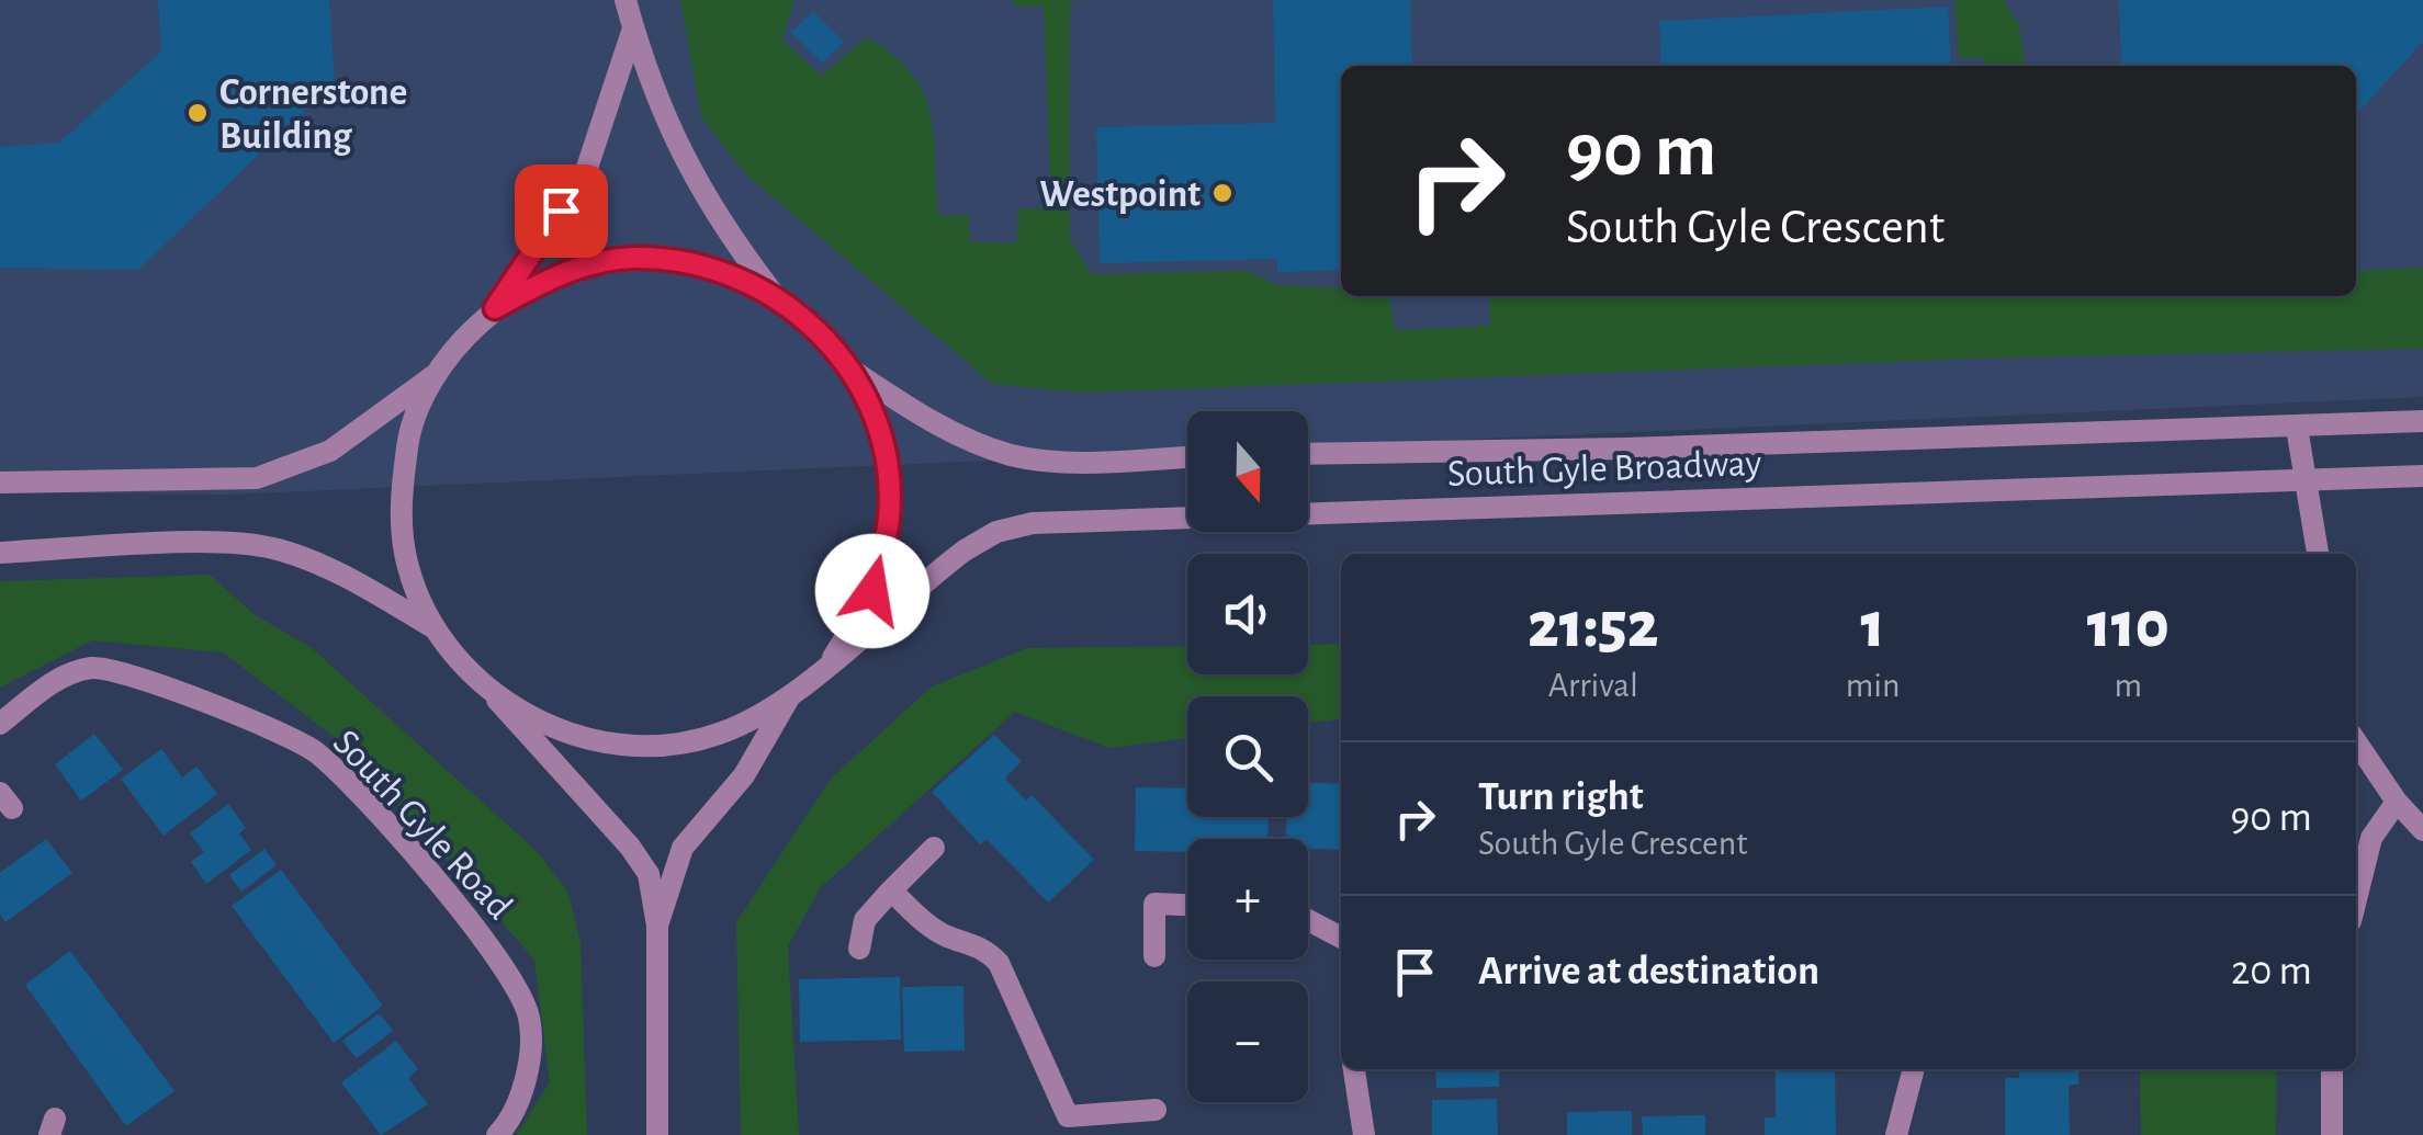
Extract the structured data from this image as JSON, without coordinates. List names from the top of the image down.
{
  "streets": {
    "street": ["South Gyle Broadway", "South Gyle Road"]
  },
  "places": ["Cornerstone Building", "Westpoint"],
  "north": "bottom",
  "page": {
    "turn": ["90 m", "South Gyle Crescent"],
    "map_buttons": ["+", "−"],
    "eta": [
      "21:52",
      "Arrival",
      "1",
      "min",
      "110",
      "m"
    ],
    "list": [
      {
        "name": "Turn right",
        "note": "South Gyle Crescent",
        "value": "90 m"
      },
      {
        "name": "Arrive at destination",
        "value": "20 m"
      }
    ]
  }
}
